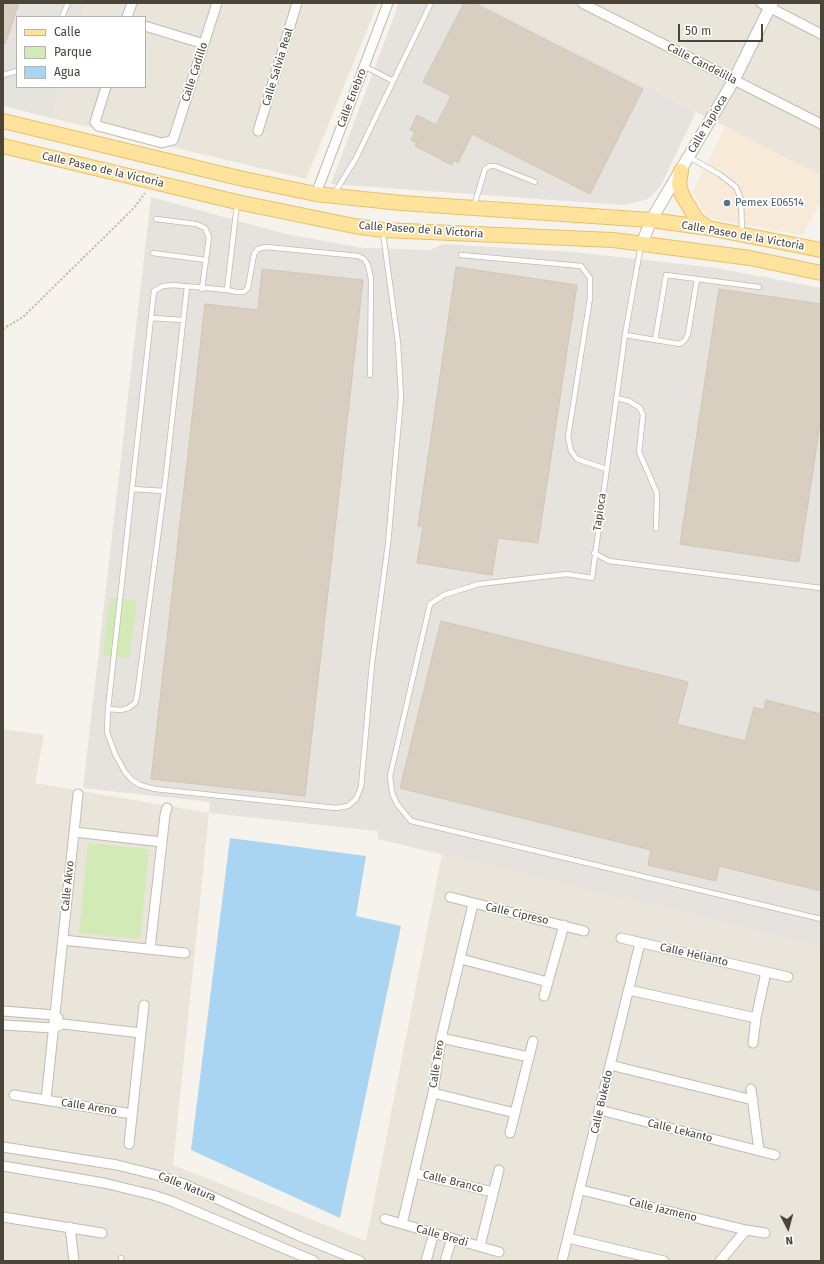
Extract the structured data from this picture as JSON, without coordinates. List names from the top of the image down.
{
  "streets": {
    "main road": ["Calle Paseo de la Victoria"],
    "street": [
      "Calle Candelilla",
      "Calle Salvia Real",
      "Calle Cadillo",
      "Calle Enebro",
      "Calle Tapioca",
      "Calle Akvo",
      "Calle Cipreso",
      "Calle Helianto",
      "Calle Tero",
      "Calle Bukedo",
      "Calle Areno",
      "Calle Lekanto",
      "Calle Branco",
      "Calle Natura",
      "Calle Jazmeno",
      "Calle Bredi"
    ],
    "lane": ["Tapioca"]
  },
  "crossings": [
    ["Calle Candelilla", "Calle Tapioca"],
    ["Calle Enebro", "Calle Paseo de la Victoria"],
    ["Calle Tapioca", "Calle Paseo de la Victoria"],
    ["Calle Tapioca", "Tapioca"],
    ["Calle Paseo de la Victoria", "Tapioca"],
    ["Calle Akvo", "Calle Areno"],
    ["Calle Cipreso", "Calle Tero"],
    ["Calle Helianto", "Calle Bukedo"],
    ["Calle Tero", "Calle Branco"],
    ["Calle Tero", "Calle Bredi"],
    ["Calle Bukedo", "Calle Lekanto"],
    ["Calle Bukedo", "Calle Jazmeno"]
  ],
  "places": ["Pemex E06514"],
  "legend": ["Calle", "Parque", "Agua"],
  "scale_bar": "50 m",
  "north": "bottom"
}
